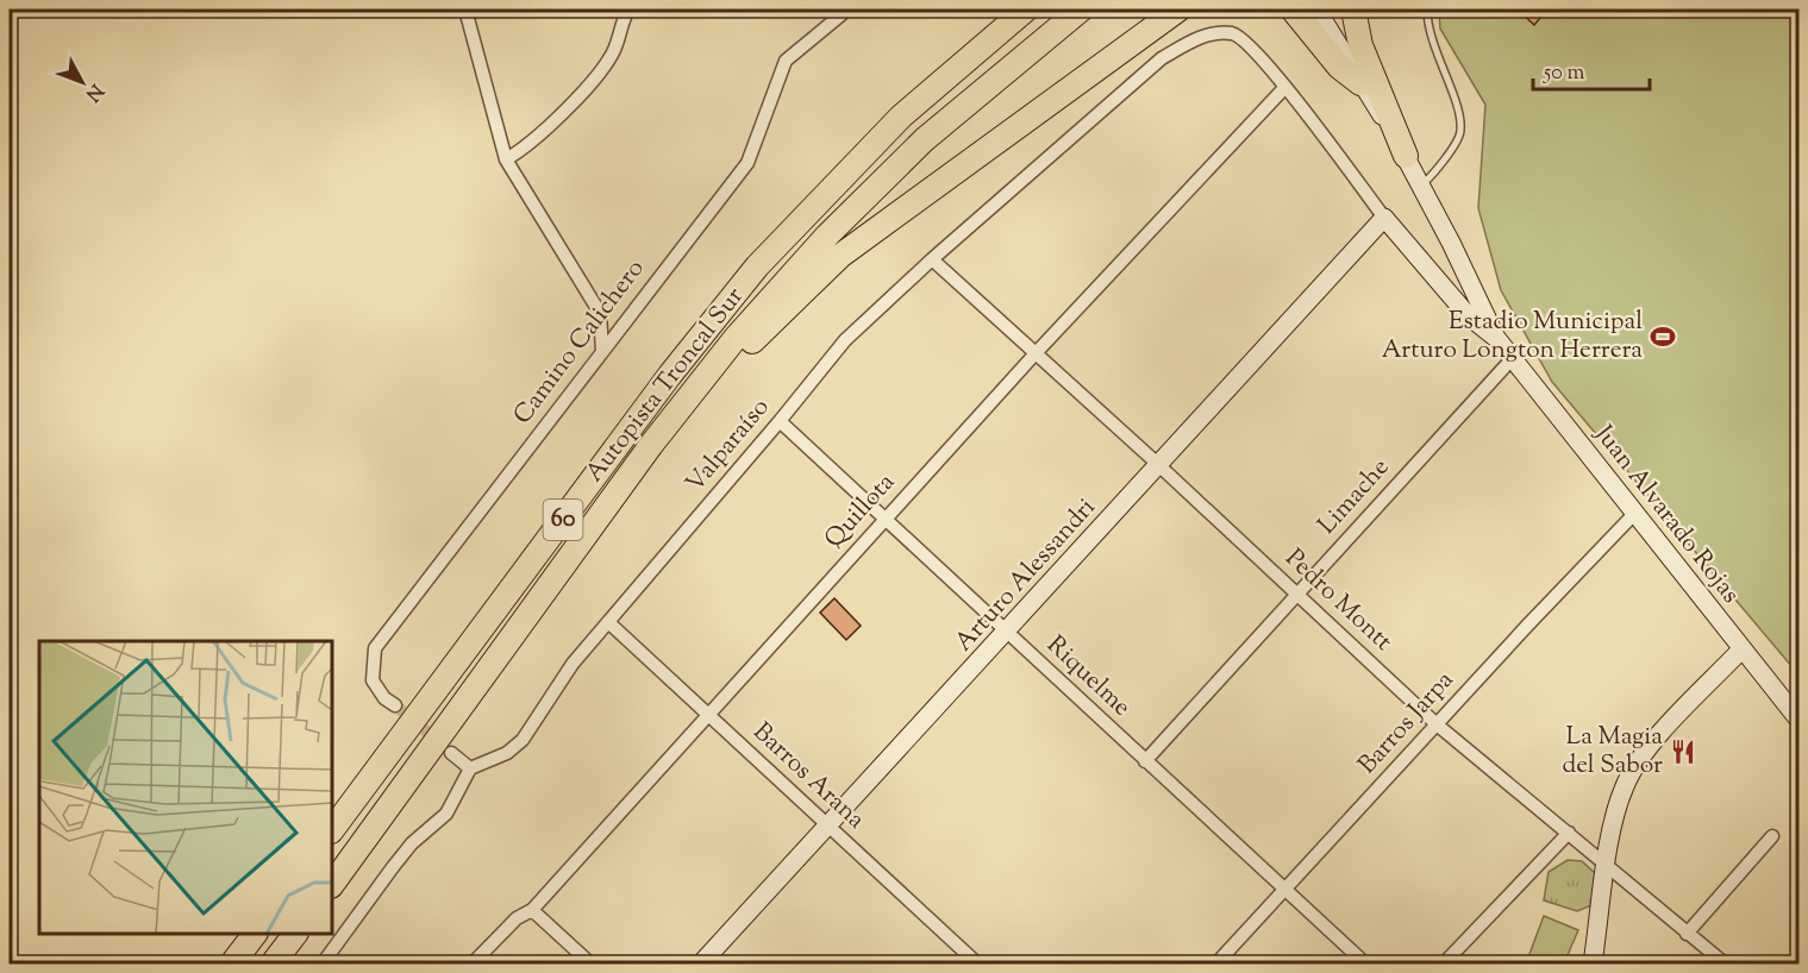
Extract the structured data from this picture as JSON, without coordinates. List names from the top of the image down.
{
  "streets": {
    "highway": ["Autopista Troncal Sur", "60"],
    "main road": ["Juan Alvarado Rojas", "Arturo Alessandri"],
    "street": [
      "Camino Calichero",
      "Valparaíso",
      "Limache",
      "Quillota",
      "Pedro Montt",
      "Riquelme",
      "Barros Jarpa",
      "Barros Arana"
    ]
  },
  "crossings": [
    ["Valparaíso", "Juan Alvarado Rojas"],
    ["Valparaíso", "Pedro Montt"],
    ["Valparaíso", "Riquelme"],
    ["Valparaíso", "Barros Arana"],
    ["Limache", "Juan Alvarado Rojas"],
    ["Limache", "Pedro Montt"],
    ["Limache", "Riquelme"],
    ["Quillota", "Juan Alvarado Rojas"],
    ["Quillota", "Pedro Montt"],
    ["Quillota", "Riquelme"],
    ["Quillota", "Barros Arana"],
    ["Juan Alvarado Rojas", "Arturo Alessandri"],
    ["Juan Alvarado Rojas", "Barros Jarpa"],
    ["Arturo Alessandri", "Pedro Montt"],
    ["Arturo Alessandri", "Riquelme"],
    ["Arturo Alessandri", "Barros Arana"],
    ["Pedro Montt", "Barros Jarpa"],
    ["Riquelme", "Barros Jarpa"]
  ],
  "places": {
    "sports": ["Estadio Municipal Arturo Longton Herrera"],
    "restaurant": ["La Magia del Sabor"]
  },
  "scale_bar": "50 m",
  "north": "bottom right"
}
